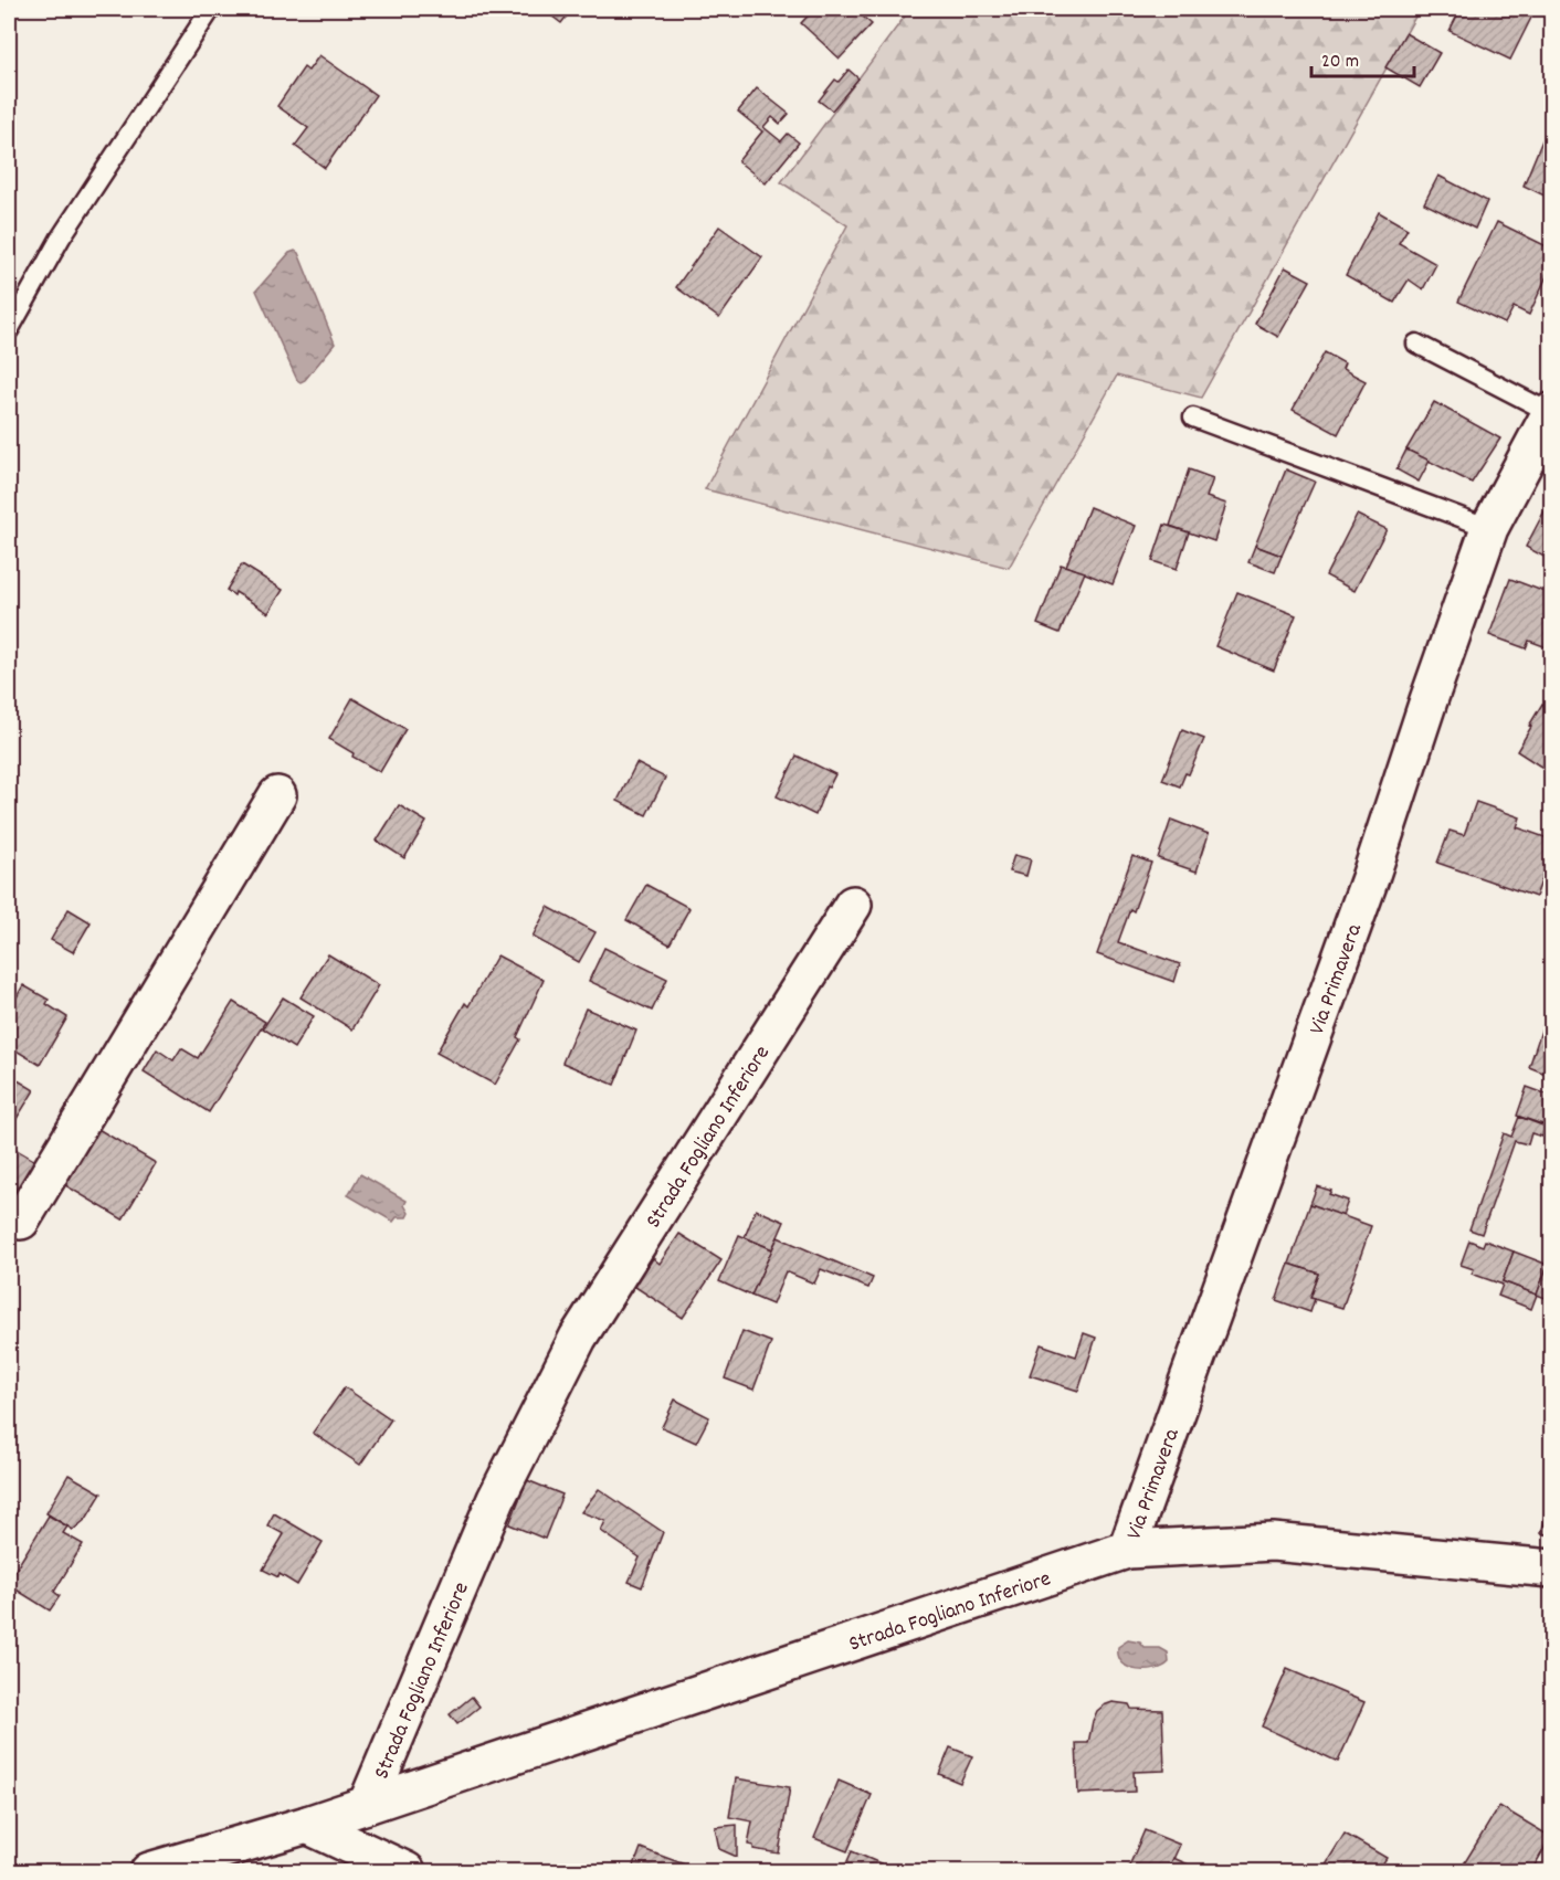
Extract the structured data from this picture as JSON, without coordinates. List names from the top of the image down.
{
  "streets": {
    "street": ["Via Primavera", "Strada Fogliano Inferiore"]
  },
  "crossings": [
    ["Via Primavera", "Strada Fogliano Inferiore"]
  ],
  "scale_bar": "20 m"
}
